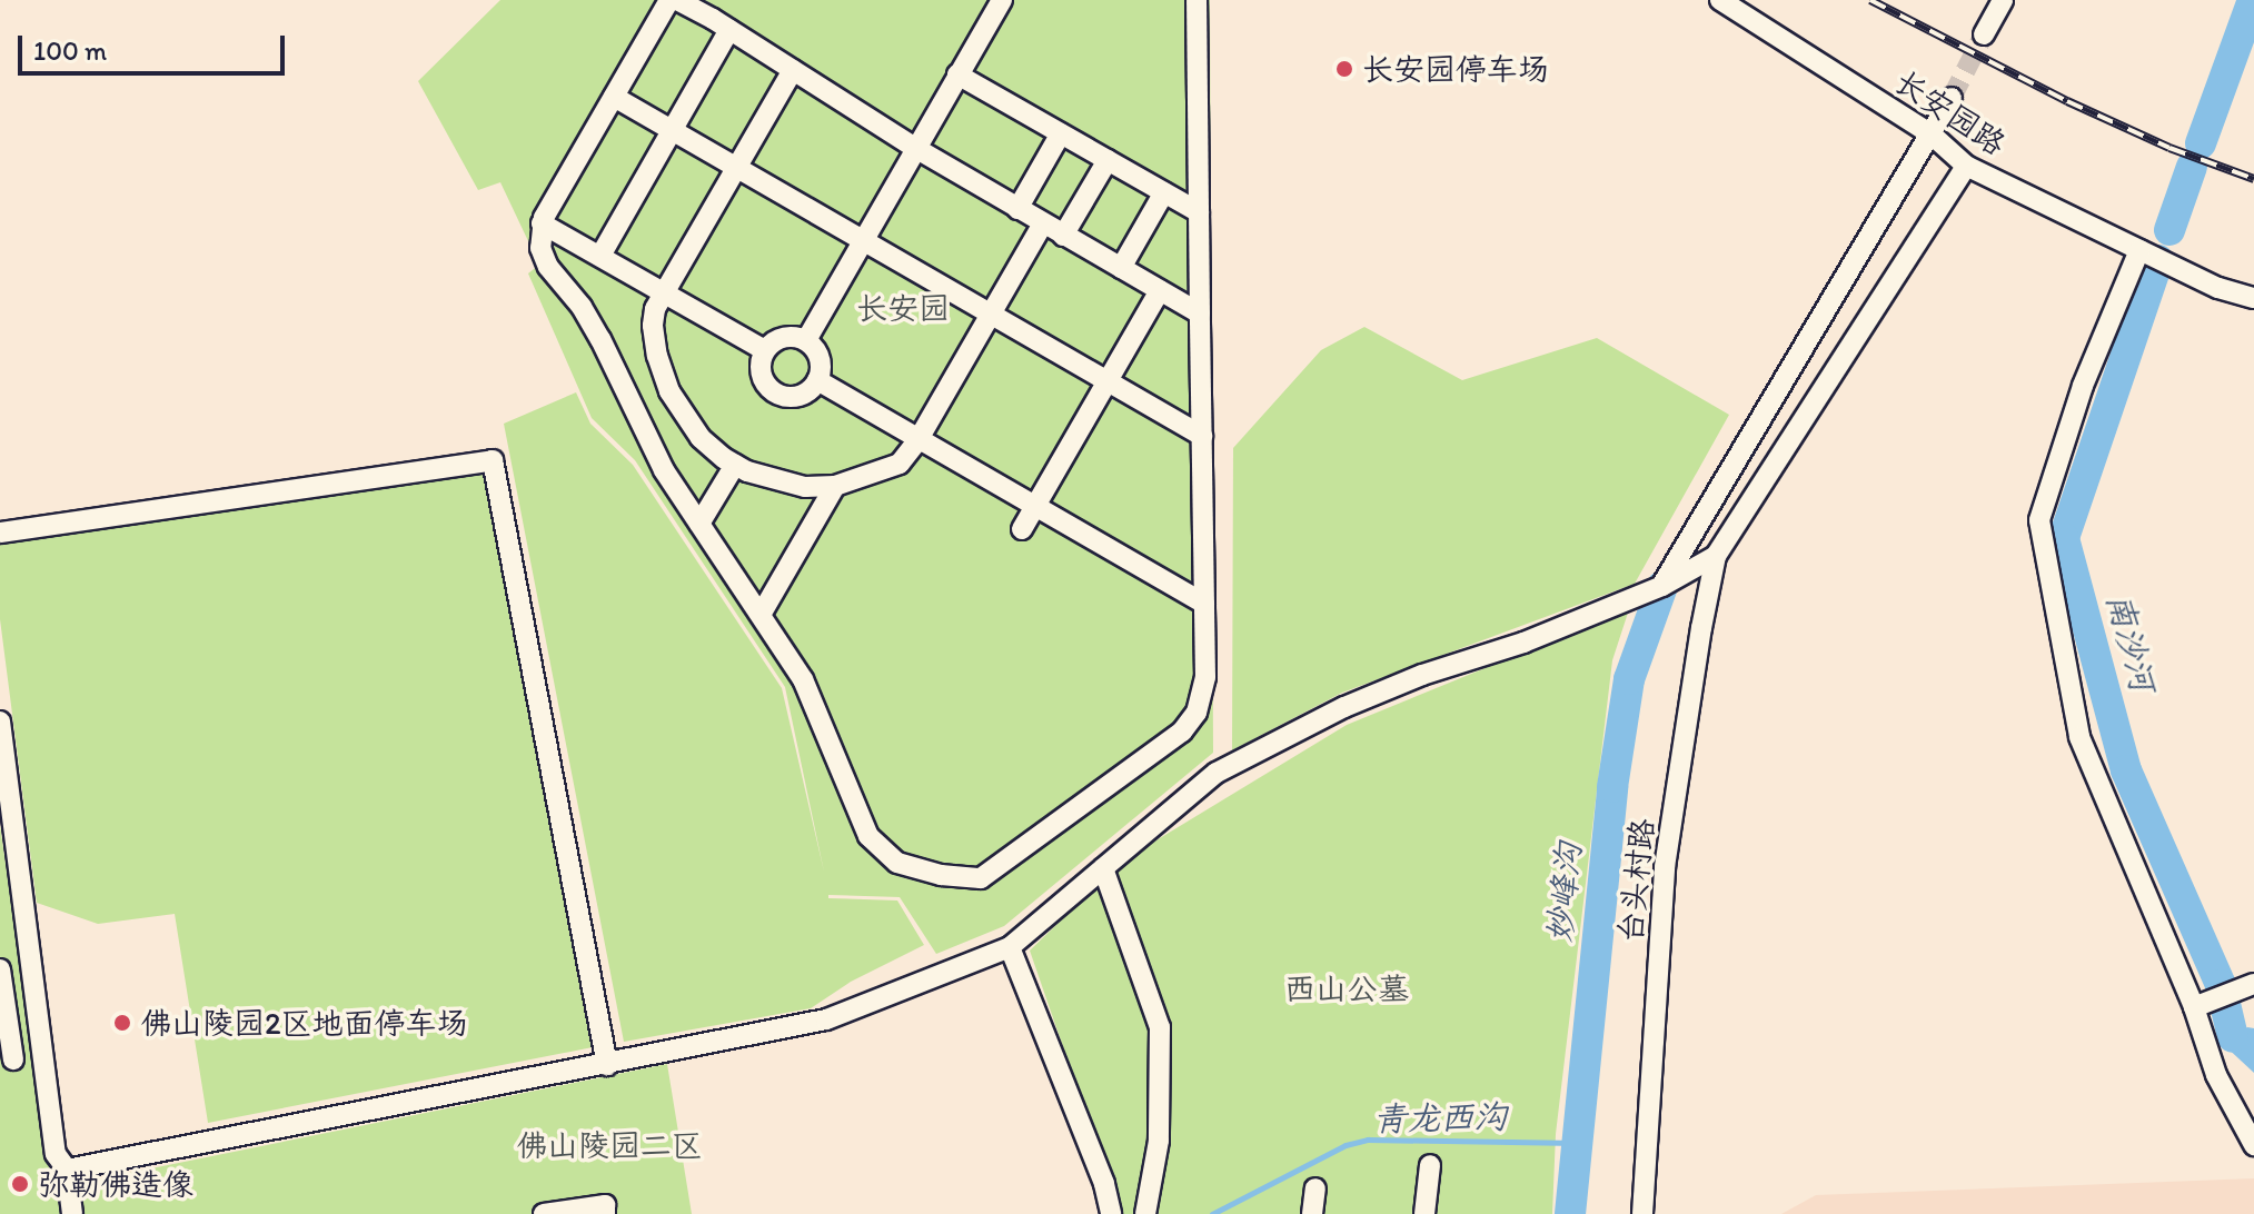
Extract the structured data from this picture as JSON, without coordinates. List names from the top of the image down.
{
  "streets": {
    "street": ["长安园路", "台头村路"]
  },
  "water": ["南沙河", "妙峰沟", "青龙西沟"],
  "parks": ["长安园", "西山公墓", "佛山陵园二区"],
  "places": ["长安园停车场", "佛山陵园2区地面停车场", "弥勒佛造像"],
  "scale_bar": "100 m"
}
